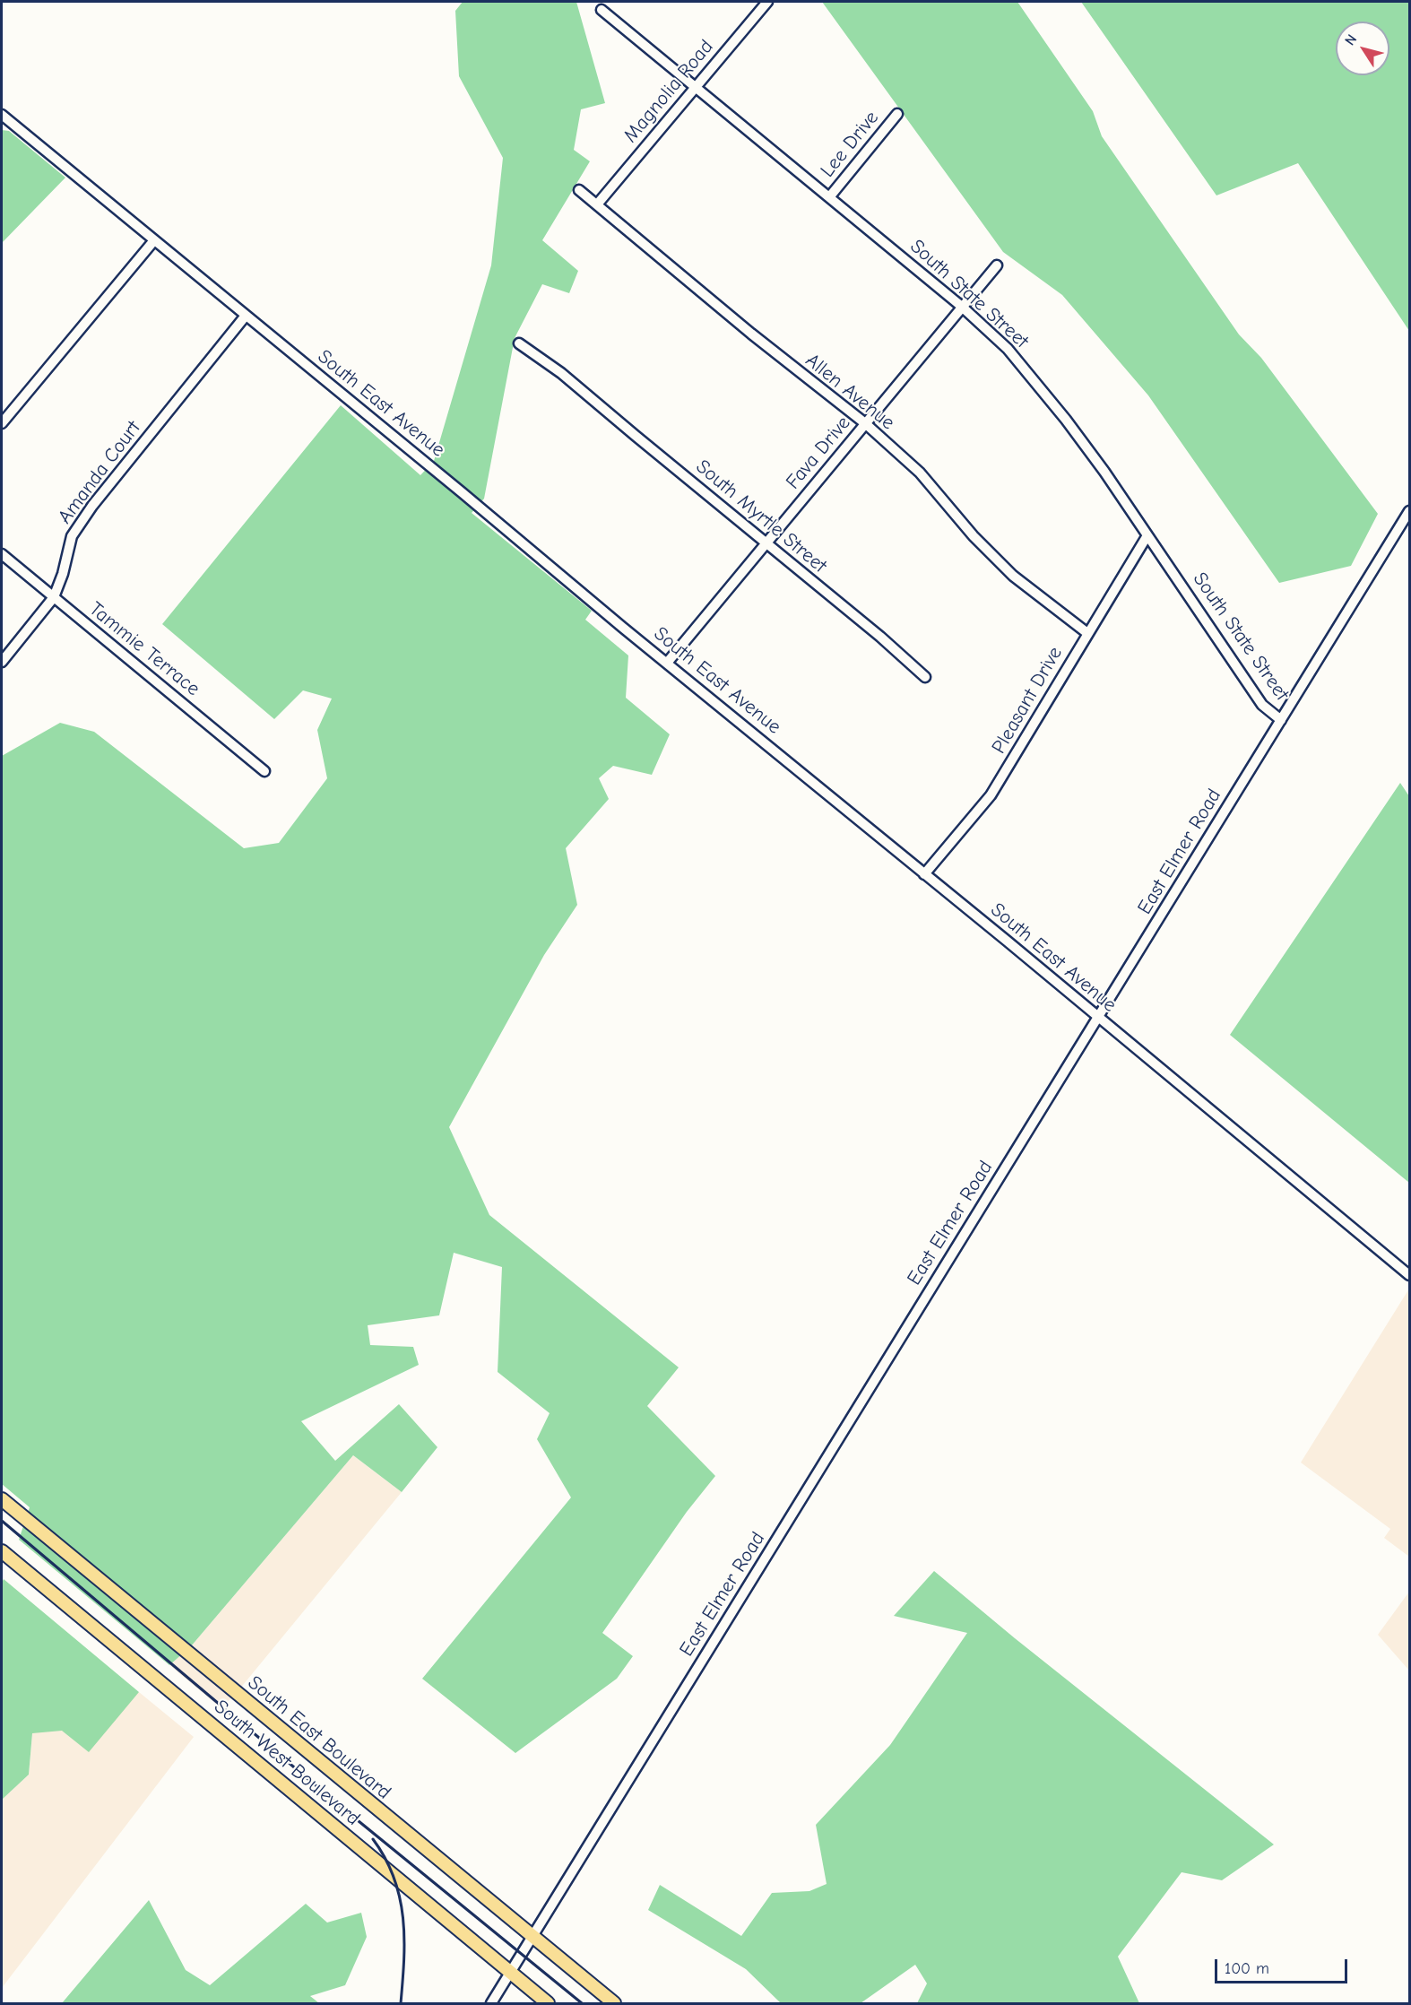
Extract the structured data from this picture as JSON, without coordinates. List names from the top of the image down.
{
  "streets": {
    "main road": ["South East Boulevard", "South West Boulevard"],
    "street": [
      "Magnolia Road",
      "Lee Drive",
      "South State Street",
      "Allen Avenue",
      "South East Avenue",
      "Fava Drive",
      "Amanda Court",
      "South Myrtle Street",
      "Tammie Terrace",
      "Pleasant Drive",
      "East Elmer Road"
    ]
  },
  "crossings": [
    ["Magnolia Road", "South State Street"],
    ["Magnolia Road", "Allen Avenue"],
    ["Lee Drive", "South State Street"],
    ["South State Street", "Fava Drive"],
    ["South State Street", "Pleasant Drive"],
    ["South State Street", "East Elmer Road"],
    ["Allen Avenue", "Fava Drive"],
    ["Allen Avenue", "Pleasant Drive"],
    ["South East Avenue", "Fava Drive"],
    ["South East Avenue", "Amanda Court"],
    ["South East Avenue", "Pleasant Drive"],
    ["South East Avenue", "East Elmer Road"],
    ["Fava Drive", "South Myrtle Street"],
    ["Amanda Court", "Tammie Terrace"],
    ["East Elmer Road", "South East Boulevard"],
    ["East Elmer Road", "South West Boulevard"]
  ],
  "scale_bar": "100 m",
  "north": "top left"
}
